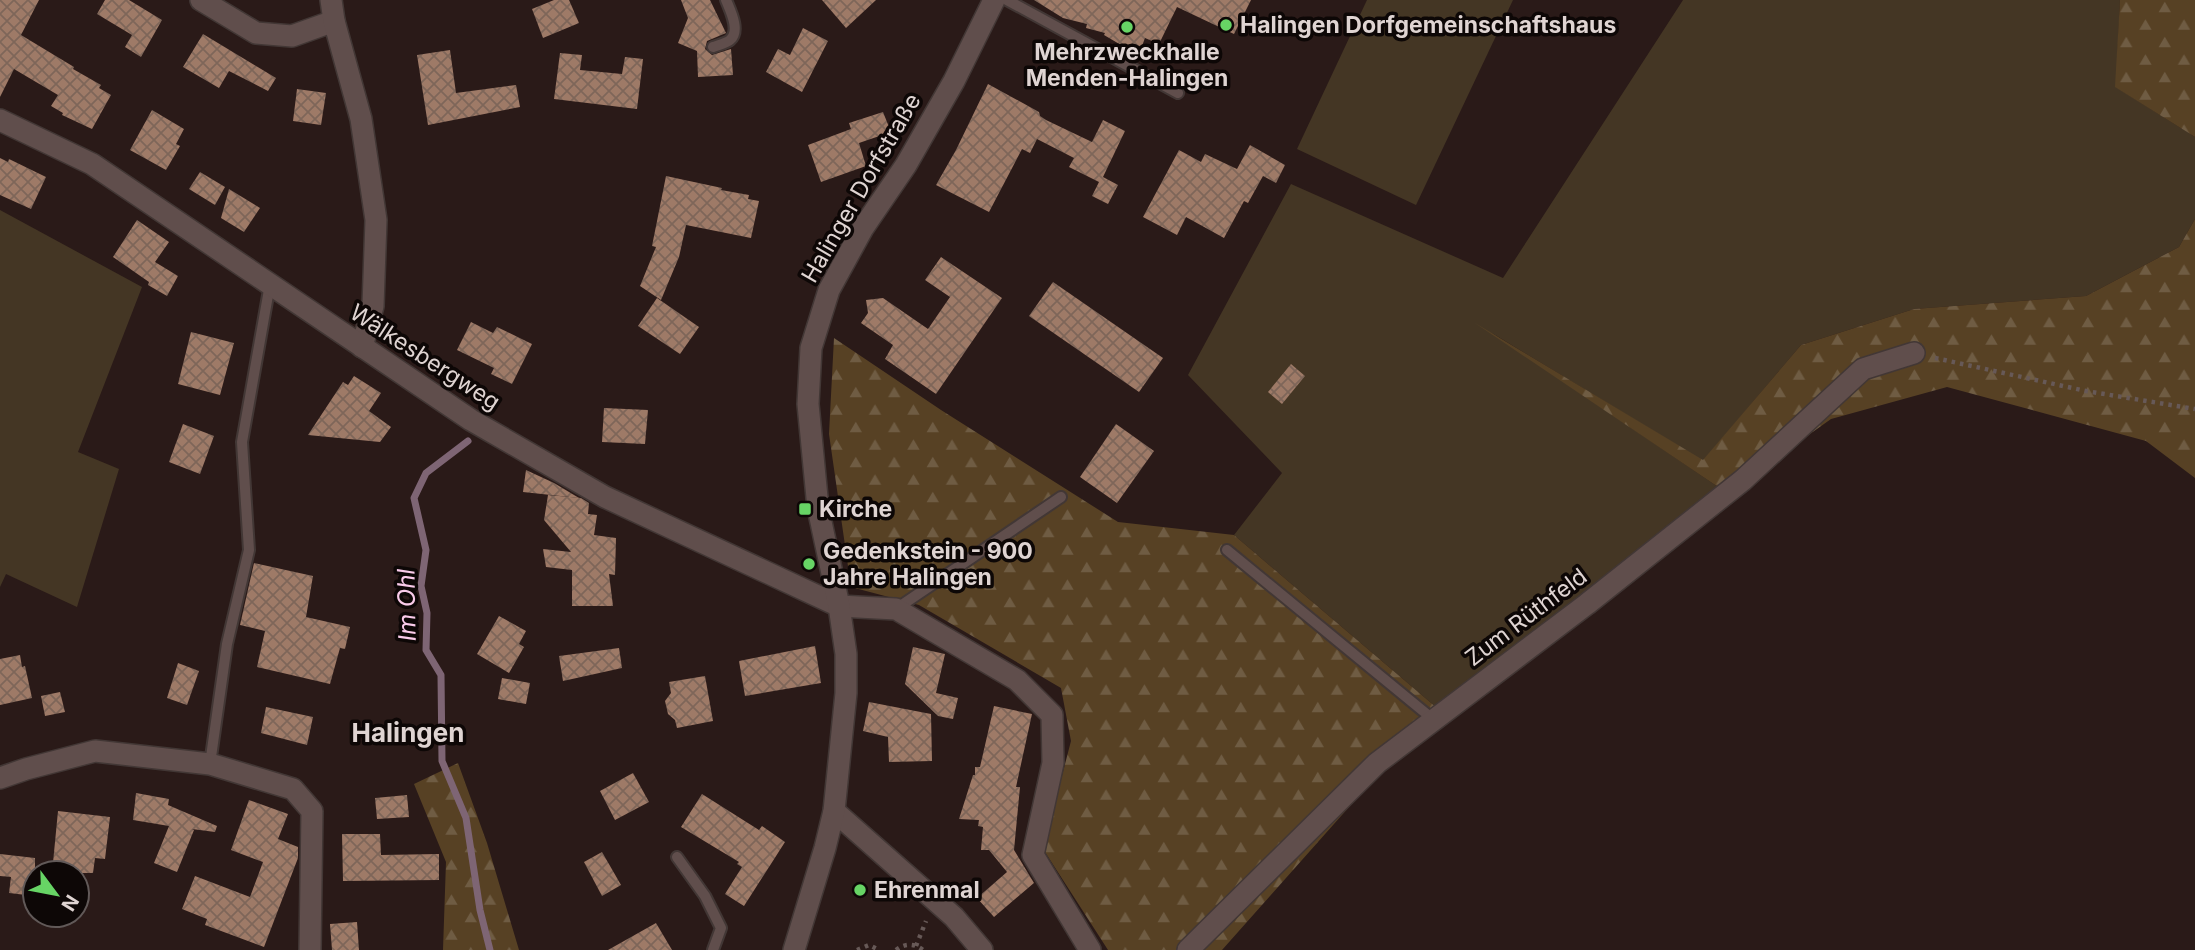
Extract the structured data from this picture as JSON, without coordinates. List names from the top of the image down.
{
  "streets": {
    "street": ["Halinger Dorfstraße", "Wälkesbergweg", "Zum Rüthfeld"]
  },
  "crossings": [
    ["Halinger Dorfstraße", "Wälkesbergweg"]
  ],
  "districts": ["Halingen"],
  "water": ["Im Ohl"],
  "places": {
    "other": [
      "Halingen Dorfgemeinschaftshaus",
      "Mehrzweckhalle Menden-Halingen",
      "Gedenkstein - 900 Jahre Halingen",
      "Ehrenmal"
    ],
    "transit": ["Kirche"]
  },
  "north": "bottom right"
}
